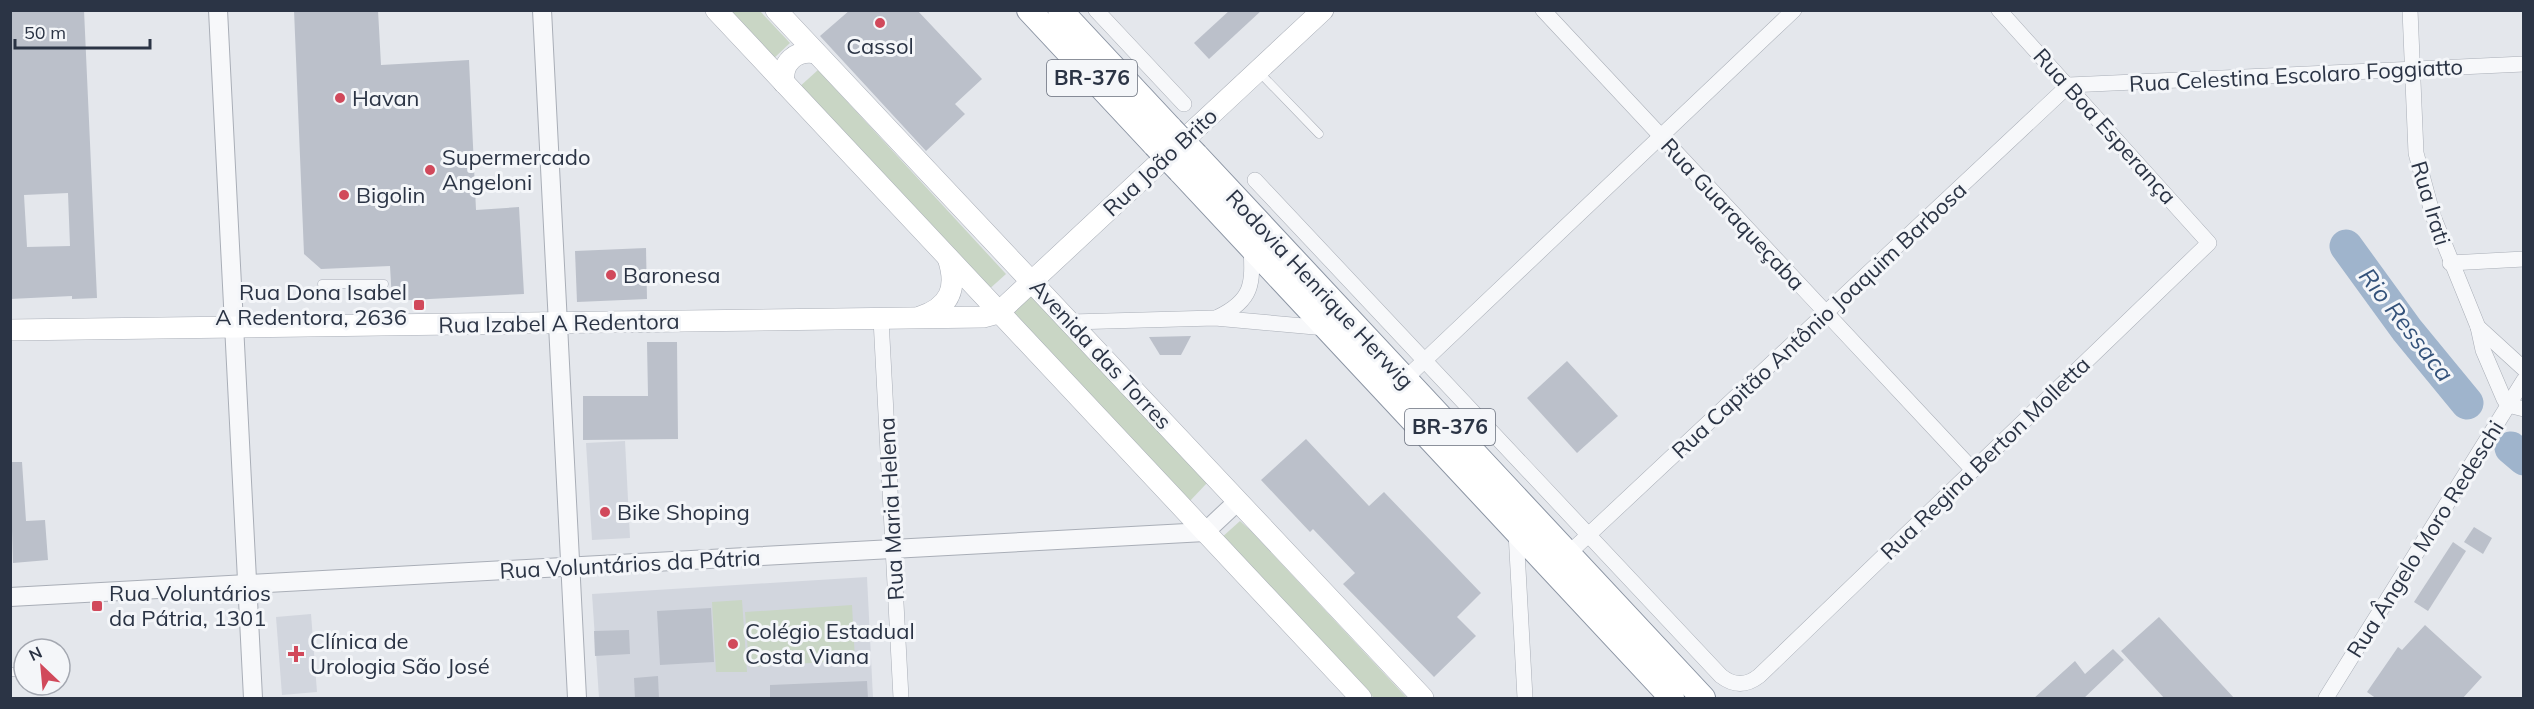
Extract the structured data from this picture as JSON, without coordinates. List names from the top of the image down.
{
  "streets": {
    "highway": ["BR-376", "Rodovia Henrique Herwig"],
    "main road": ["Rua João Brito", "Rua Izabel A Redentora", "Avenida das Torres"],
    "street": [
      "Rua Celestina Escolaro Foggiatto",
      "Rua Boa Esperança",
      "Rua Irati",
      "Rua Guaraqueçaba",
      "Rua Capitão Antônio Joaquim Barbosa",
      "Rua Regina Berton Molletta",
      "Rua Maria Helena",
      "Rua Ângelo Moro Redeschi",
      "Rua Voluntários da Pátria"
    ]
  },
  "crossings": [
    ["Rua Celestina Escolaro Foggiatto", "Rua Boa Esperança"],
    ["Rua Celestina Escolaro Foggiatto", "Rua Irati"],
    ["Rua Celestina Escolaro Foggiatto", "Rua Capitão Antônio Joaquim Barbosa"],
    ["Rua Boa Esperança", "Rua Capitão Antônio Joaquim Barbosa"],
    ["Rua Boa Esperança", "Rua Regina Berton Molletta"],
    ["Rua João Brito", "Rua Izabel A Redentora"],
    ["Rua João Brito", "Avenida das Torres"],
    ["Rua Guaraqueçaba", "Rua Capitão Antônio Joaquim Barbosa"],
    ["Rua Guaraqueçaba", "Rua Regina Berton Molletta"],
    ["Rodovia Henrique Herwig", "Rua Capitão Antônio Joaquim Barbosa"],
    ["Rua Capitão Antônio Joaquim Barbosa", "Rua Regina Berton Molletta"],
    ["Rua Izabel A Redentora", "Avenida das Torres"],
    ["Rua Izabel A Redentora", "Rua Maria Helena"],
    ["Avenida das Torres", "Rua Voluntários da Pátria"],
    ["Rua Maria Helena", "Rua Voluntários da Pátria"]
  ],
  "water": ["Rio Ressaca"],
  "places": {
    "other": [
      "Cassol",
      "Havan",
      "Supermercado Angeloni",
      "Bigolin",
      "Baronesa",
      "Bike Shoping",
      "Colégio Estadual Costa Viana"
    ],
    "transit": ["Rua Dona Isabel A Redentora, 2636", "Rua Voluntários da Pátria, 1301"],
    "health": ["Clínica de Urologia São José"]
  },
  "scale_bar": "50 m",
  "north": "top left"
}
